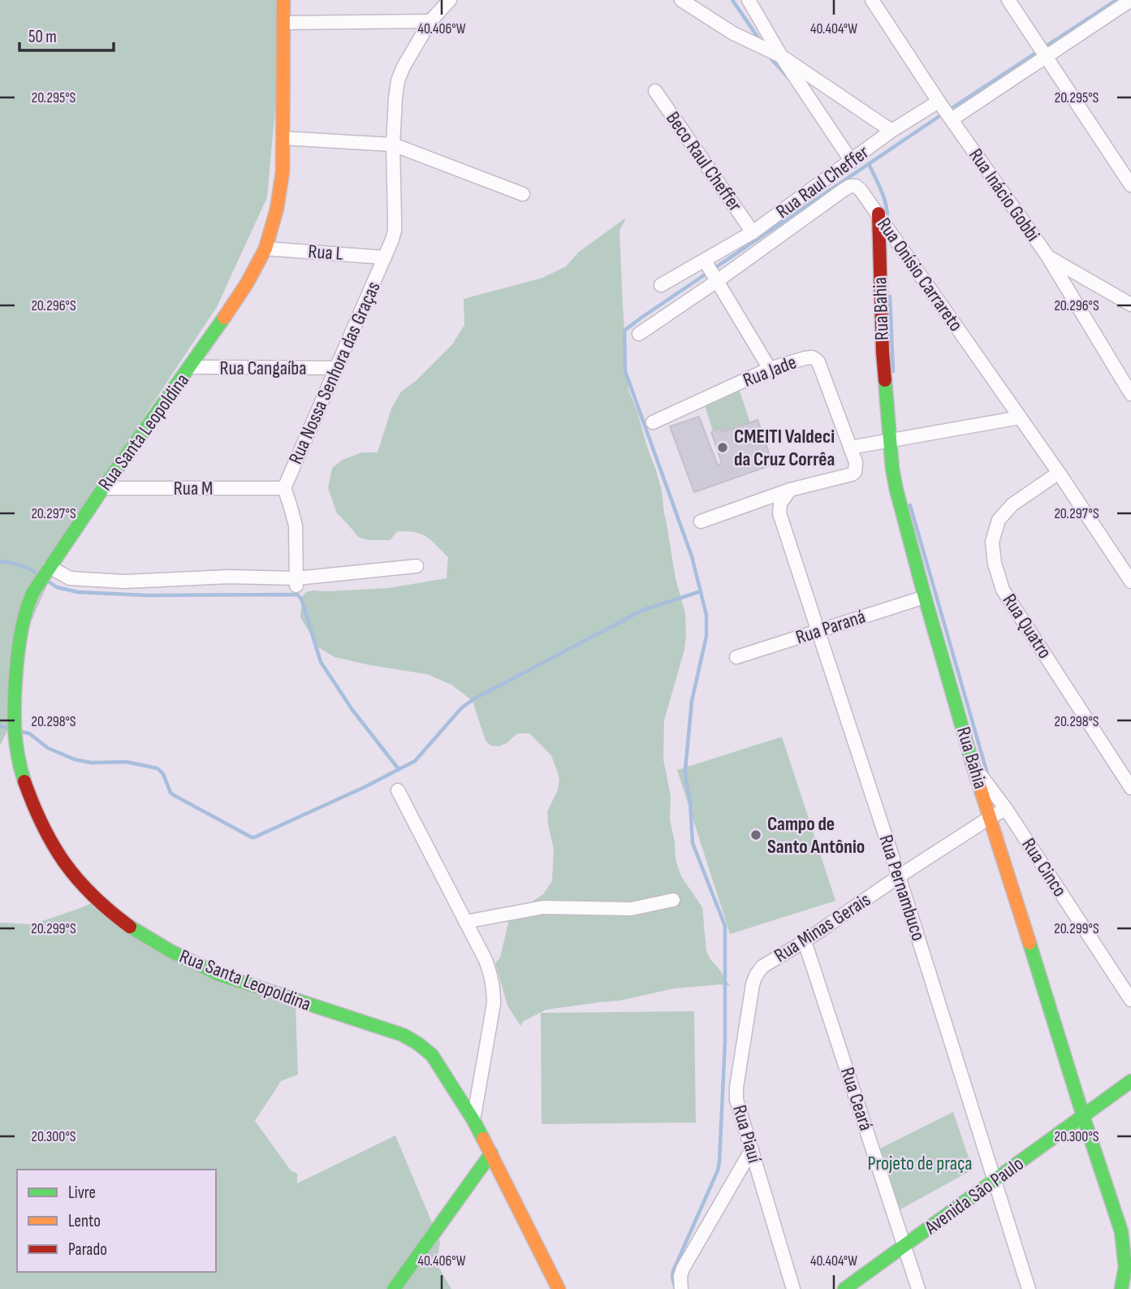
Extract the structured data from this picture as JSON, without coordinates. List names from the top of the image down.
{
  "streets": {
    "street": [
      "Beco Raul Cheffer",
      "Rua Raul Cheffer",
      "Rua Inácio Gobbi",
      "Rua L",
      "Rua Onísio Carrareto",
      "Rua Bahia",
      "Rua Cangaíba",
      "Rua Jade",
      "Rua Nossa Senhora das Graças",
      "Rua Santa Leopoldina",
      "Rua M",
      "Rua Quatro",
      "Rua Paraná",
      "Rua Cinco",
      "Rua Pernambuco",
      "Rua Minas Gerais",
      "Rua Ceará",
      "Rua Piauí",
      "Avenida São Paulo"
    ]
  },
  "crossings": [
    ["Beco Raul Cheffer", "Rua Raul Cheffer"],
    ["Rua Raul Cheffer", "Rua Inácio Gobbi"],
    ["Rua L", "Rua Nossa Senhora das Graças"],
    ["Rua L", "Rua Santa Leopoldina"],
    ["Rua Onísio Carrareto", "Rua Bahia"],
    ["Rua Onísio Carrareto", "Rua Quatro"],
    ["Rua Bahia", "Rua Paraná"],
    ["Rua Bahia", "Rua Cinco"],
    ["Rua Bahia", "Rua Minas Gerais"],
    ["Rua Bahia", "Avenida São Paulo"],
    ["Rua Cangaíba", "Rua Nossa Senhora das Graças"],
    ["Rua Cangaíba", "Rua Santa Leopoldina"],
    ["Rua Jade", "Rua Pernambuco"],
    ["Rua Nossa Senhora das Graças", "Rua M"],
    ["Rua Santa Leopoldina", "Rua M"],
    ["Rua Paraná", "Rua Pernambuco"],
    ["Rua Cinco", "Rua Minas Gerais"],
    ["Rua Pernambuco", "Rua Minas Gerais"],
    ["Rua Pernambuco", "Avenida São Paulo"],
    ["Rua Minas Gerais", "Rua Ceará"],
    ["Rua Minas Gerais", "Rua Piauí"],
    ["Rua Ceará", "Avenida São Paulo"]
  ],
  "parks": ["Projeto de praça"],
  "places": ["CMEITI Valdeci da Cruz Corrêa", "Campo de Santo Antônio"],
  "legend": ["Livre", "Lento", "Parado"],
  "scale_bar": "50 m",
  "coordinates": [
    "40.406°W",
    "40.404°W",
    "20.295°S",
    "20.296°S",
    "20.297°S",
    "20.298°S",
    "20.299°S",
    "20.300°S"
  ]
}
